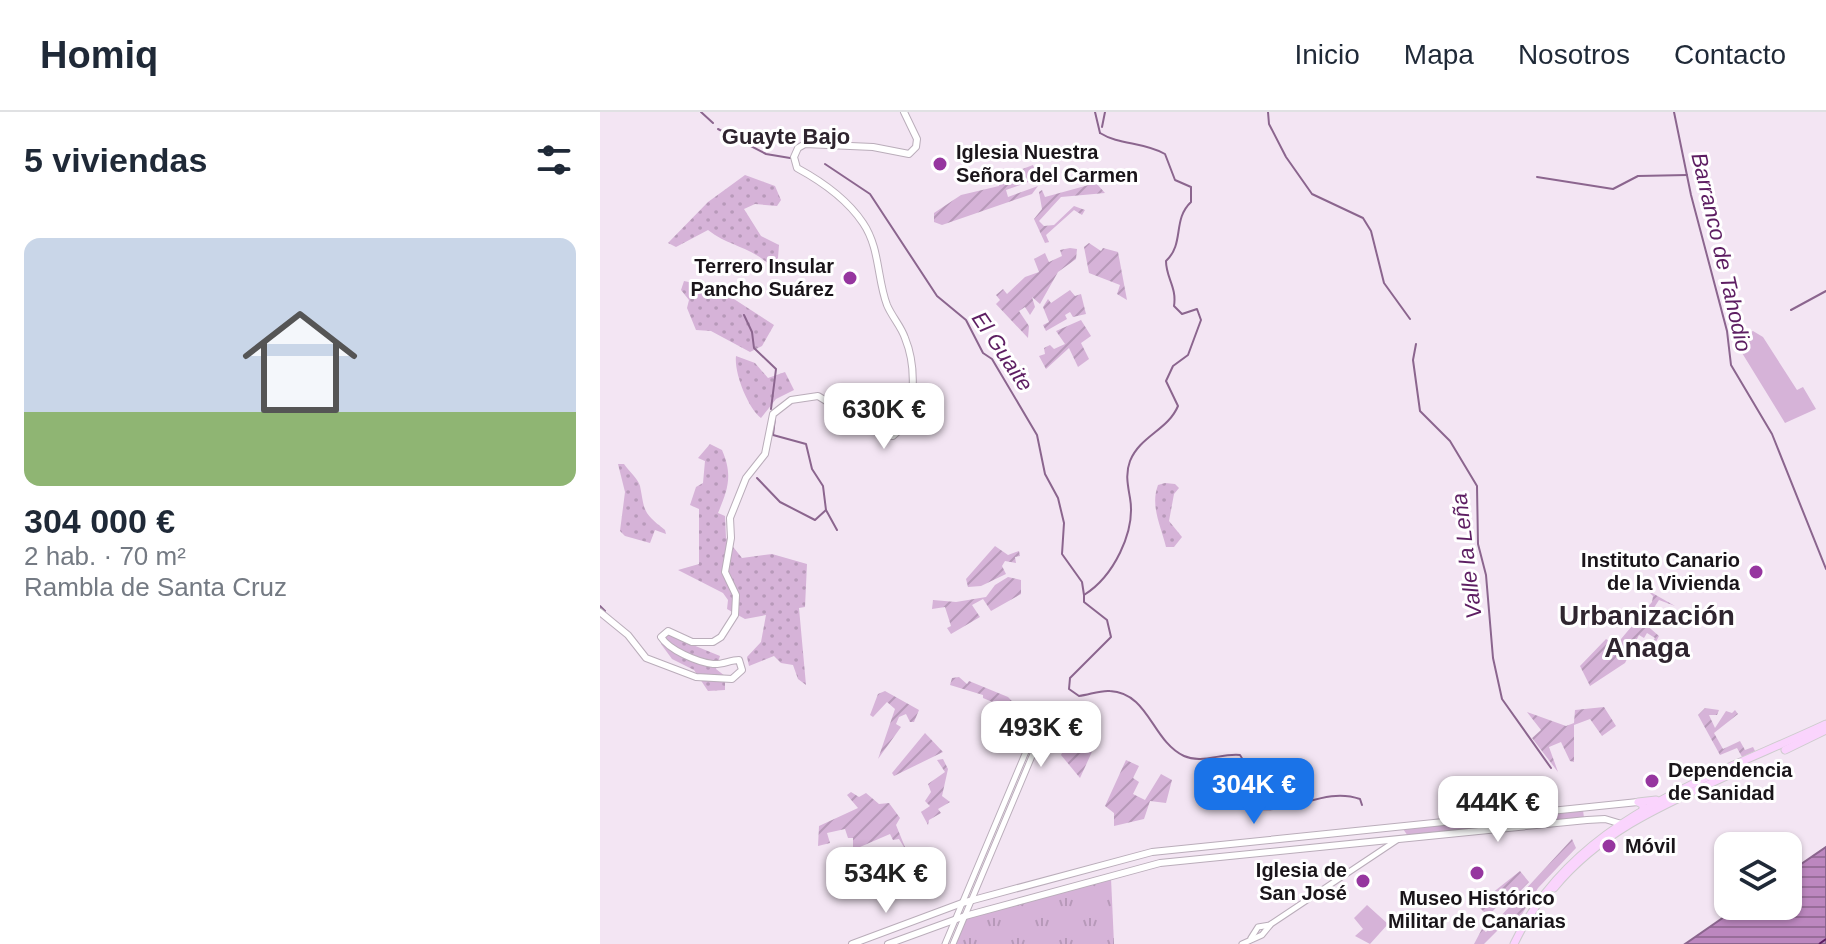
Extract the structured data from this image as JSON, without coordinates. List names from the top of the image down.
{
  "districts": ["Guayte Bajo", "Urbanización Anaga"],
  "water": ["Barranco de Tahodio", "El Guaite", "Valle la Leña"],
  "places": [
    "Iglesia Nuestra Señora del Carmen",
    "Terrero Insular Pancho Suárez",
    "Instituto Canario de la Vivienda",
    "Dependencia de Sanidad",
    "Móvil",
    "Museo Histórico Militar de Canarias",
    "Iglesia de San José"
  ],
  "page": {
    "header": "Homiq",
    "nav": [
      "Inicio",
      "Mapa",
      "Nosotros",
      "Contacto"
    ],
    "heading": "5 viviendas",
    "list": [
      {
        "name": "304 000 €",
        "note": "2 hab. · 70 m² · Rambla de Santa Cruz"
      }
    ],
    "price": [
      "630K €",
      "493K €",
      "304K €",
      "444K €",
      "534K €"
    ]
  }
}
